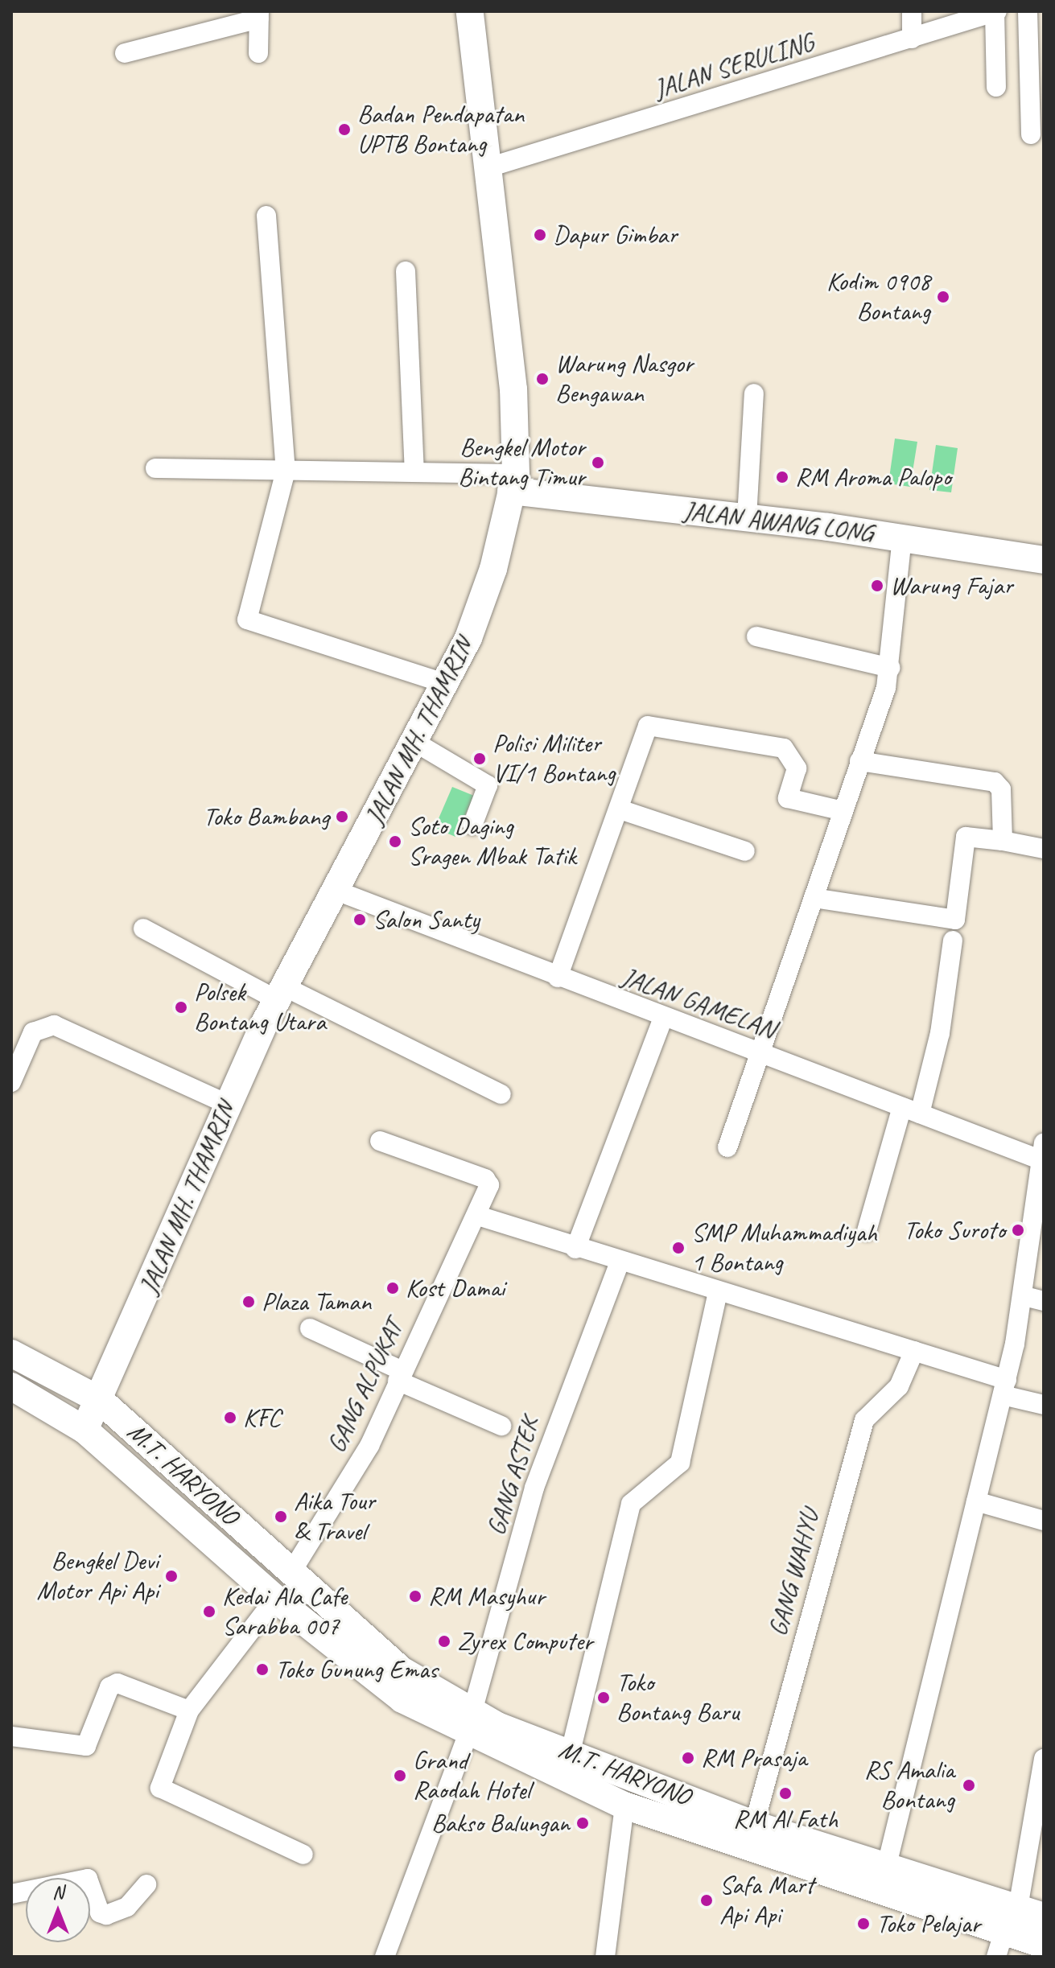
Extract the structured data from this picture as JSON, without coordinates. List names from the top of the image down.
{
  "streets": {
    "main road": ["JALAN AWANG LONG", "JALAN MH. THAMRIN", "M.T. HARYONO"],
    "street": [
      "JALAN SERULING",
      "JALAN GAMELAN",
      "GANG ALPUKAT",
      "GANG ASTEK",
      "GANG WAHYU"
    ]
  },
  "crossings": [
    ["JALAN SERULING", "JALAN MH. THAMRIN"],
    ["JALAN AWANG LONG", "JALAN MH. THAMRIN"],
    ["JALAN MH. THAMRIN", "JALAN GAMELAN"],
    ["JALAN MH. THAMRIN", "M.T. HARYONO"],
    ["GANG ALPUKAT", "M.T. HARYONO"],
    ["M.T. HARYONO", "GANG ASTEK"],
    ["M.T. HARYONO", "GANG WAHYU"]
  ],
  "places": [
    "Badan Pendapatan UPTB Bontang",
    "Dapur Gimbar",
    "Kodim 0908 Bontang",
    "Warung Nasgor Bengawan",
    "Bengkel Motor Bintang Timur",
    "RM Aroma Palopo",
    "Warung Fajar",
    "Polisi Militer VI/1 Bontang",
    "Toko Bambang",
    "Soto Daging Sragen Mbak Tatik",
    "Salon Santy",
    "Polsek Bontang Utara",
    "Toko Suroto",
    "SMP Muhammadiyah 1 Bontang",
    "Kost Damai",
    "Plaza Taman",
    "KFC",
    "Aika Tour & Travel",
    "Bengkel Devi Motor Api Api",
    "RM Masyhur",
    "Kedai Ala Cafe Sarabba 007",
    "Zyrex Computer",
    "Toko Gunung Emas",
    "Toko Bontang Baru",
    "RM Prasaja",
    "Grand Raodah Hotel",
    "RS Amalia Bontang",
    "RM Al Fath",
    "Bakso Balungan",
    "Safa Mart Api Api",
    "Toko Pelajar"
  ],
  "north": "top"
}
